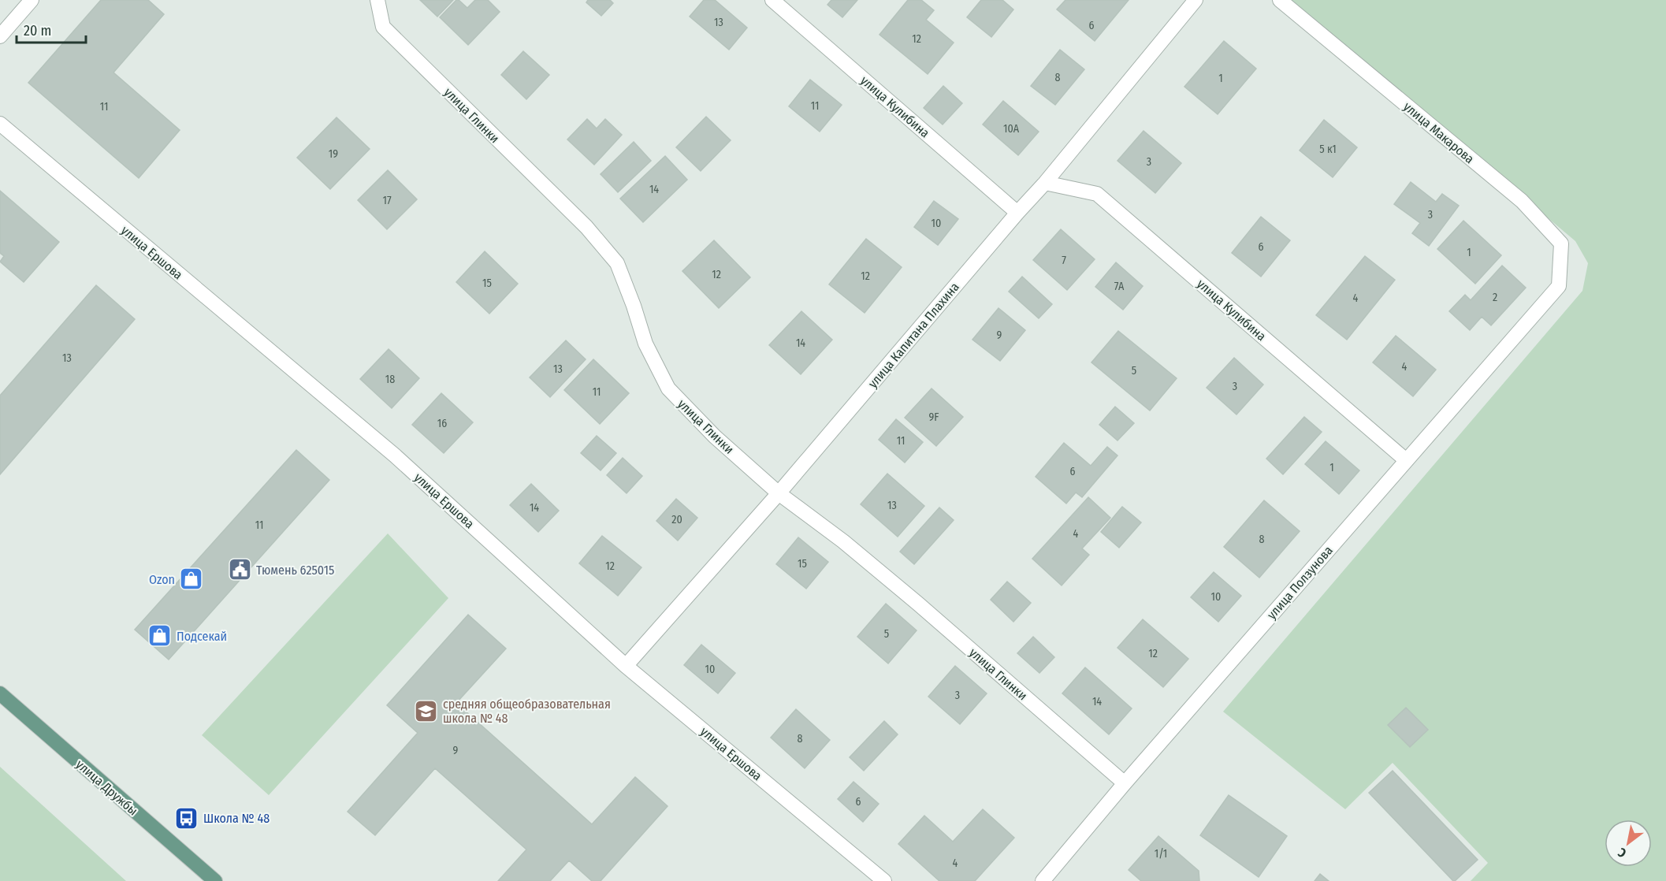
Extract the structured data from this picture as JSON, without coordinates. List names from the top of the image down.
{
  "streets": {
    "main road": ["улица Дружбы"],
    "street": [
      "улица Кулибина",
      "улица Глинки",
      "улица Макарова",
      "улица Ершова",
      "улица Капитана Плахина",
      "улица Ползунова"
    ]
  },
  "crossings": [
    ["улица Кулибина", "улица Капитана Плахина"],
    ["улица Кулибина", "улица Ползунова"],
    ["улица Глинки", "улица Капитана Плахина"],
    ["улица Глинки", "улица Ползунова"],
    ["улица Макарова", "улица Ползунова"],
    ["улица Ершова", "улица Капитана Плахина"]
  ],
  "places": {
    "public building": ["Тюмень 625015"],
    "shop": ["Ozon", "Подсекай"],
    "school or university": ["средняя общеобразовательная школа № 48"],
    "bus stop": ["Школа № 48"]
  },
  "house_numbers": [
    "13",
    "6",
    "12",
    "8",
    "1",
    "11",
    "11",
    "10А",
    "5 к1",
    "19",
    "3",
    "14",
    "17",
    "3",
    "10",
    "6",
    "1",
    "7",
    "12",
    "12",
    "15",
    "7А",
    "2",
    "4",
    "9",
    "14",
    "13",
    "4",
    "13",
    "5",
    "18",
    "3",
    "11",
    "9F",
    "16",
    "11",
    "1",
    "6",
    "13",
    "14",
    "20",
    "11",
    "4",
    "8",
    "15",
    "12",
    "10",
    "5",
    "12",
    "10",
    "3",
    "14",
    "8",
    "9",
    "6",
    "1/1",
    "4"
  ],
  "scale_bar": "20 m",
  "north": "bottom left"
}
